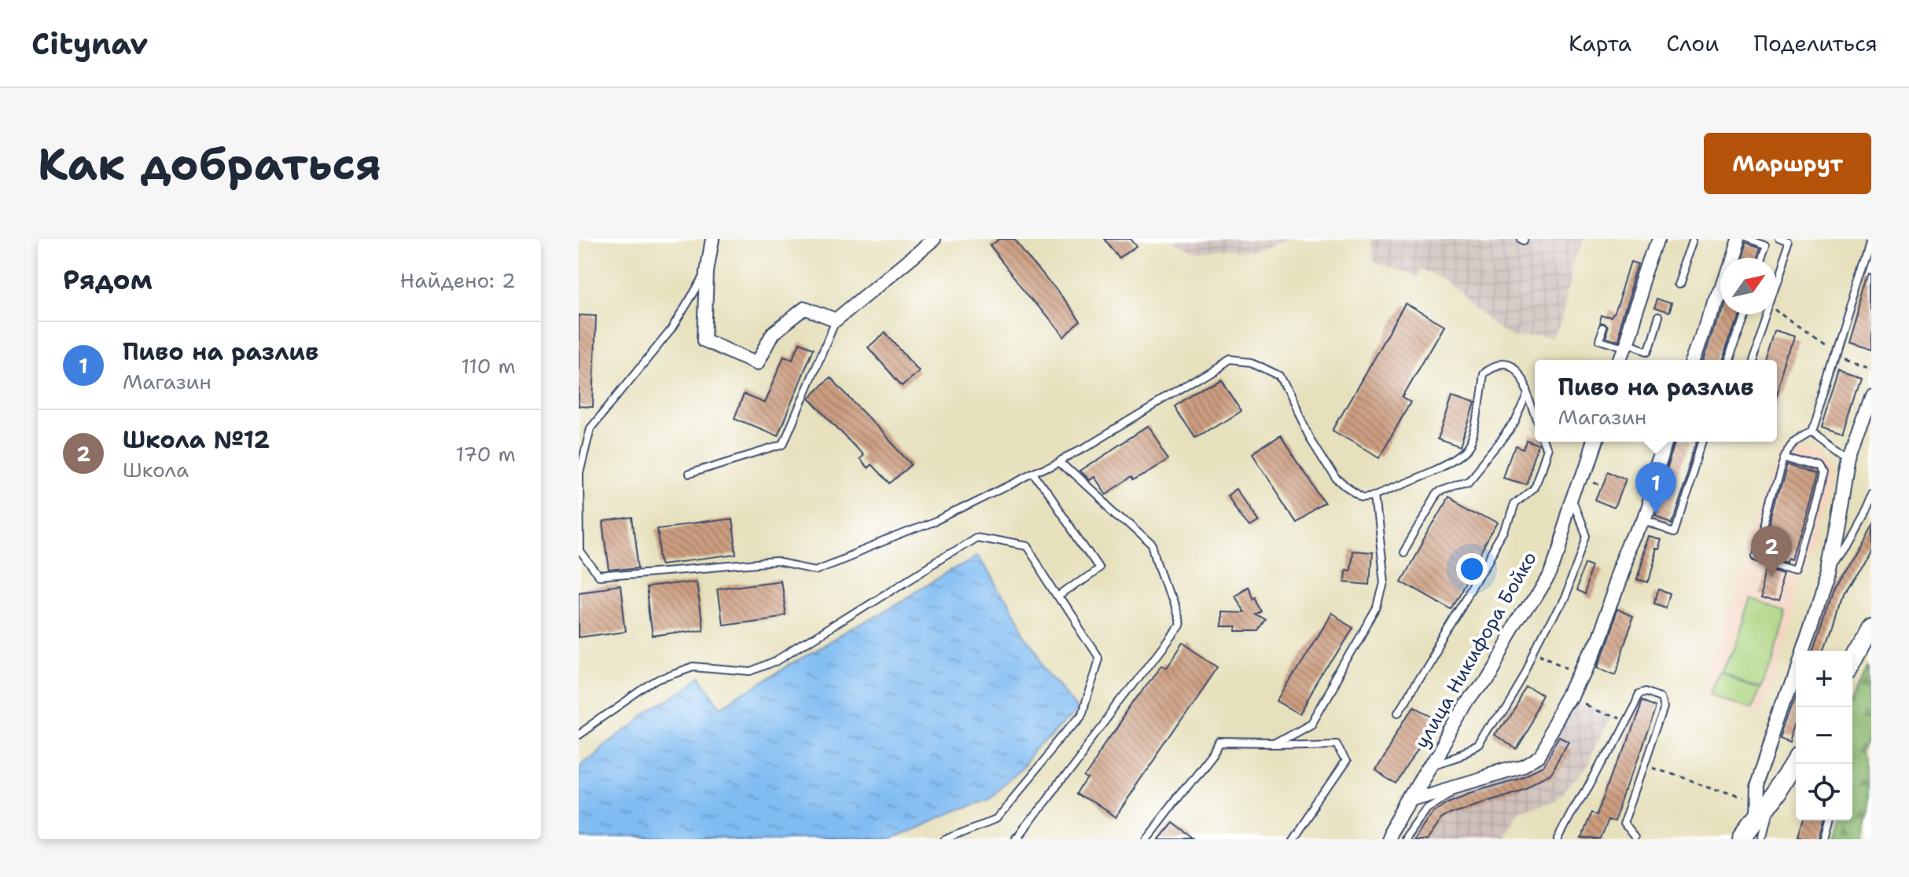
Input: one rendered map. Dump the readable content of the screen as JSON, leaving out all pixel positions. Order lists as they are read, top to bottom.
{
  "streets": {
    "street": ["улица Никифора Бойко"]
  },
  "north": "top right",
  "page": {
    "header": "Citynav",
    "nav": ["Карта", "Слои", "Поделиться"],
    "buttons": "Маршрут",
    "title": "Как добраться",
    "heading": ["Рядом", "Найдено: 2"],
    "list": [
      {
        "mark": "1",
        "name": "Пиво на разлив",
        "note": "Магазин",
        "value": "110 m"
      },
      {
        "mark": "2",
        "name": "Школа №12",
        "note": "Школа",
        "value": "170 m"
      }
    ],
    "popup": ["Пиво на разлив", "Магазин"],
    "pins": ["1", "2"],
    "map_buttons": ["+", "−"]
  }
}
